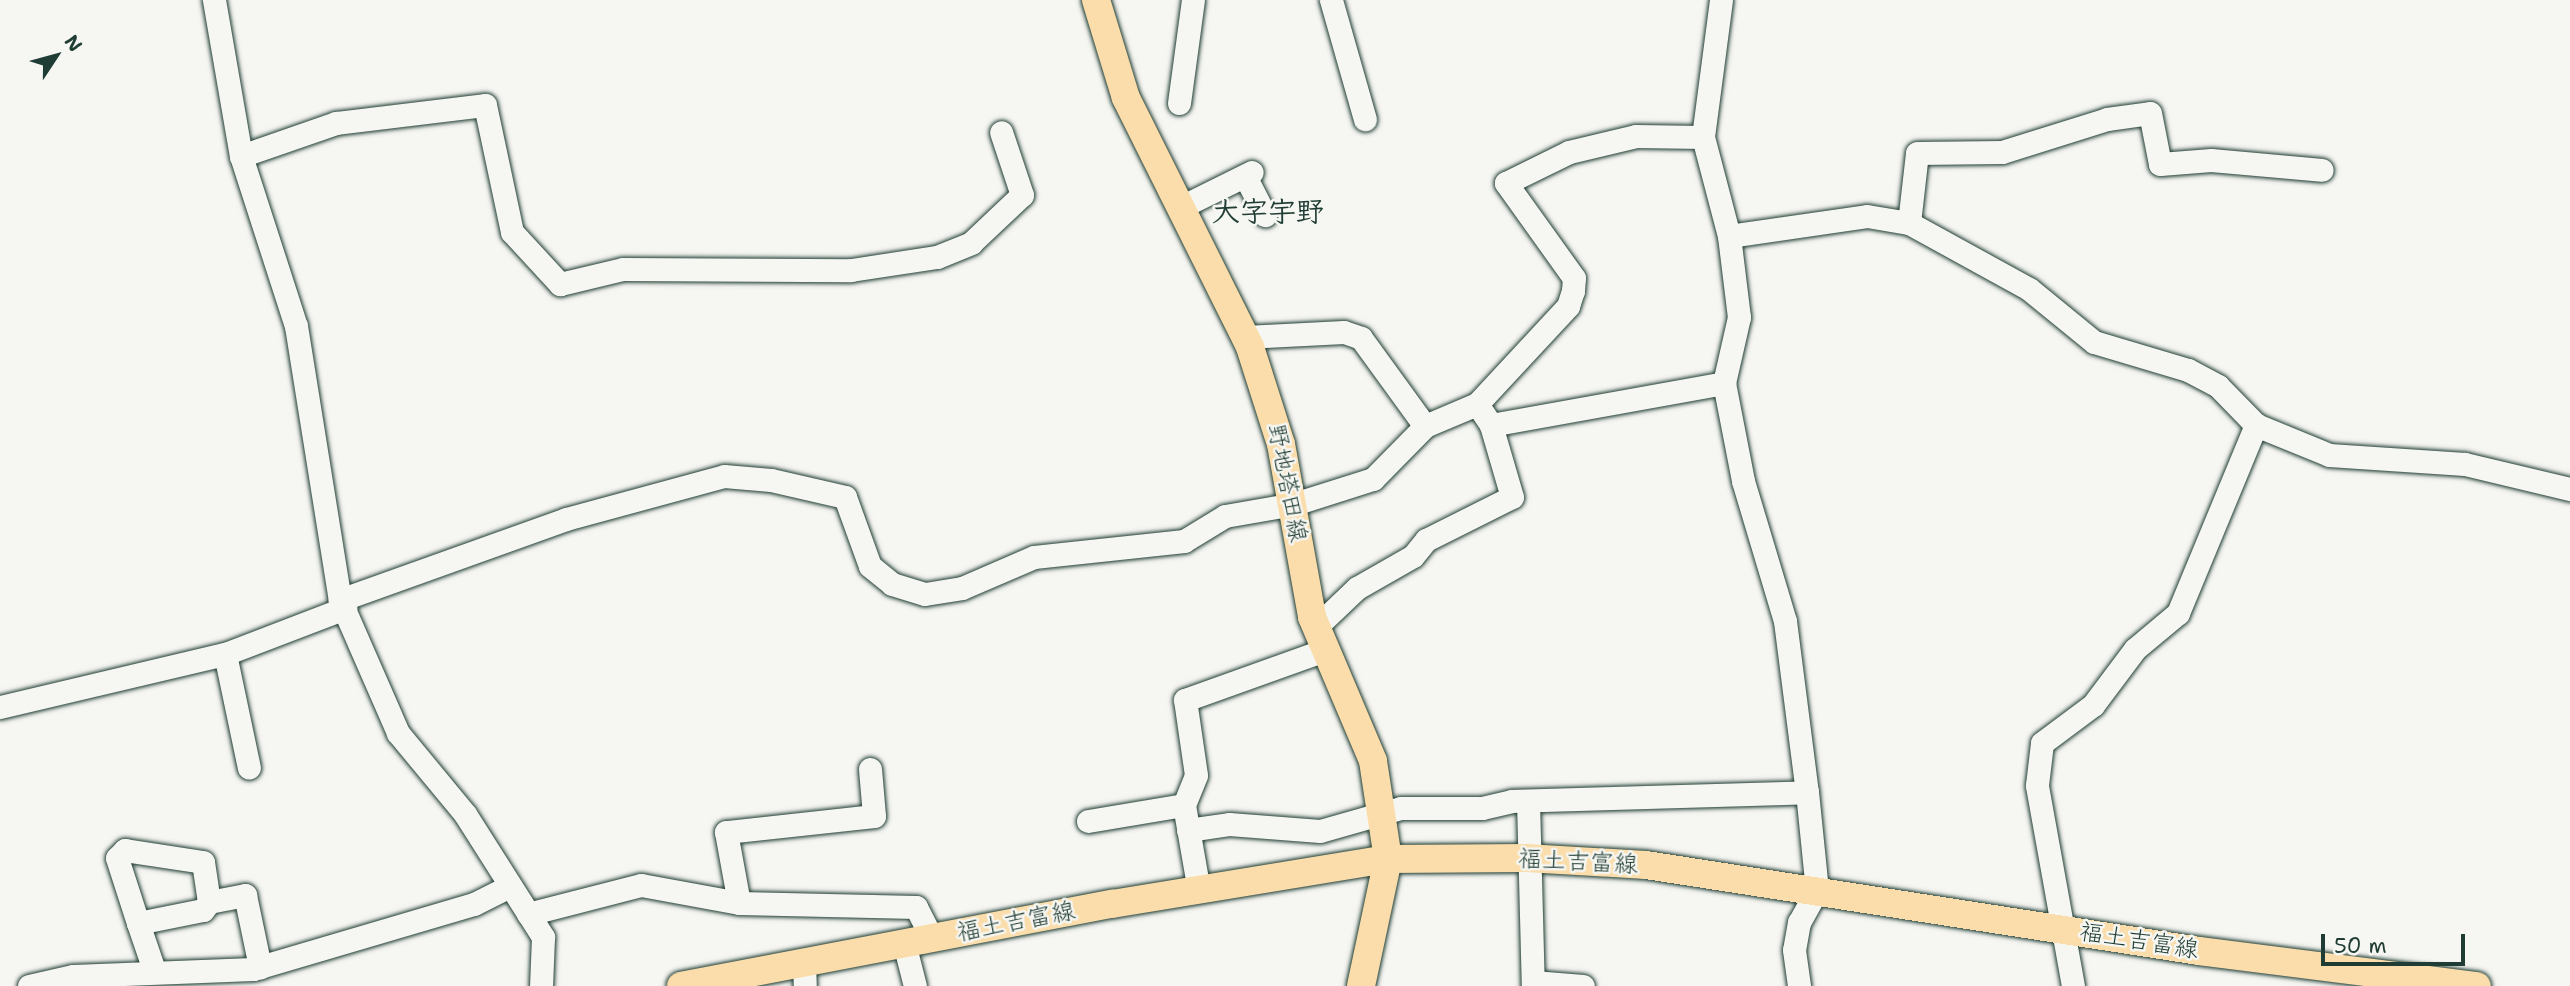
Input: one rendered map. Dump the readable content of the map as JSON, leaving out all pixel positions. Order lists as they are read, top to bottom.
{
  "streets": {
    "main road": ["野地塔田線", "福土吉富線"]
  },
  "crossings": [
    ["野地塔田線", "福土吉富線"]
  ],
  "districts": ["大字宇野"],
  "scale_bar": "50 m",
  "north": "top right"
}
